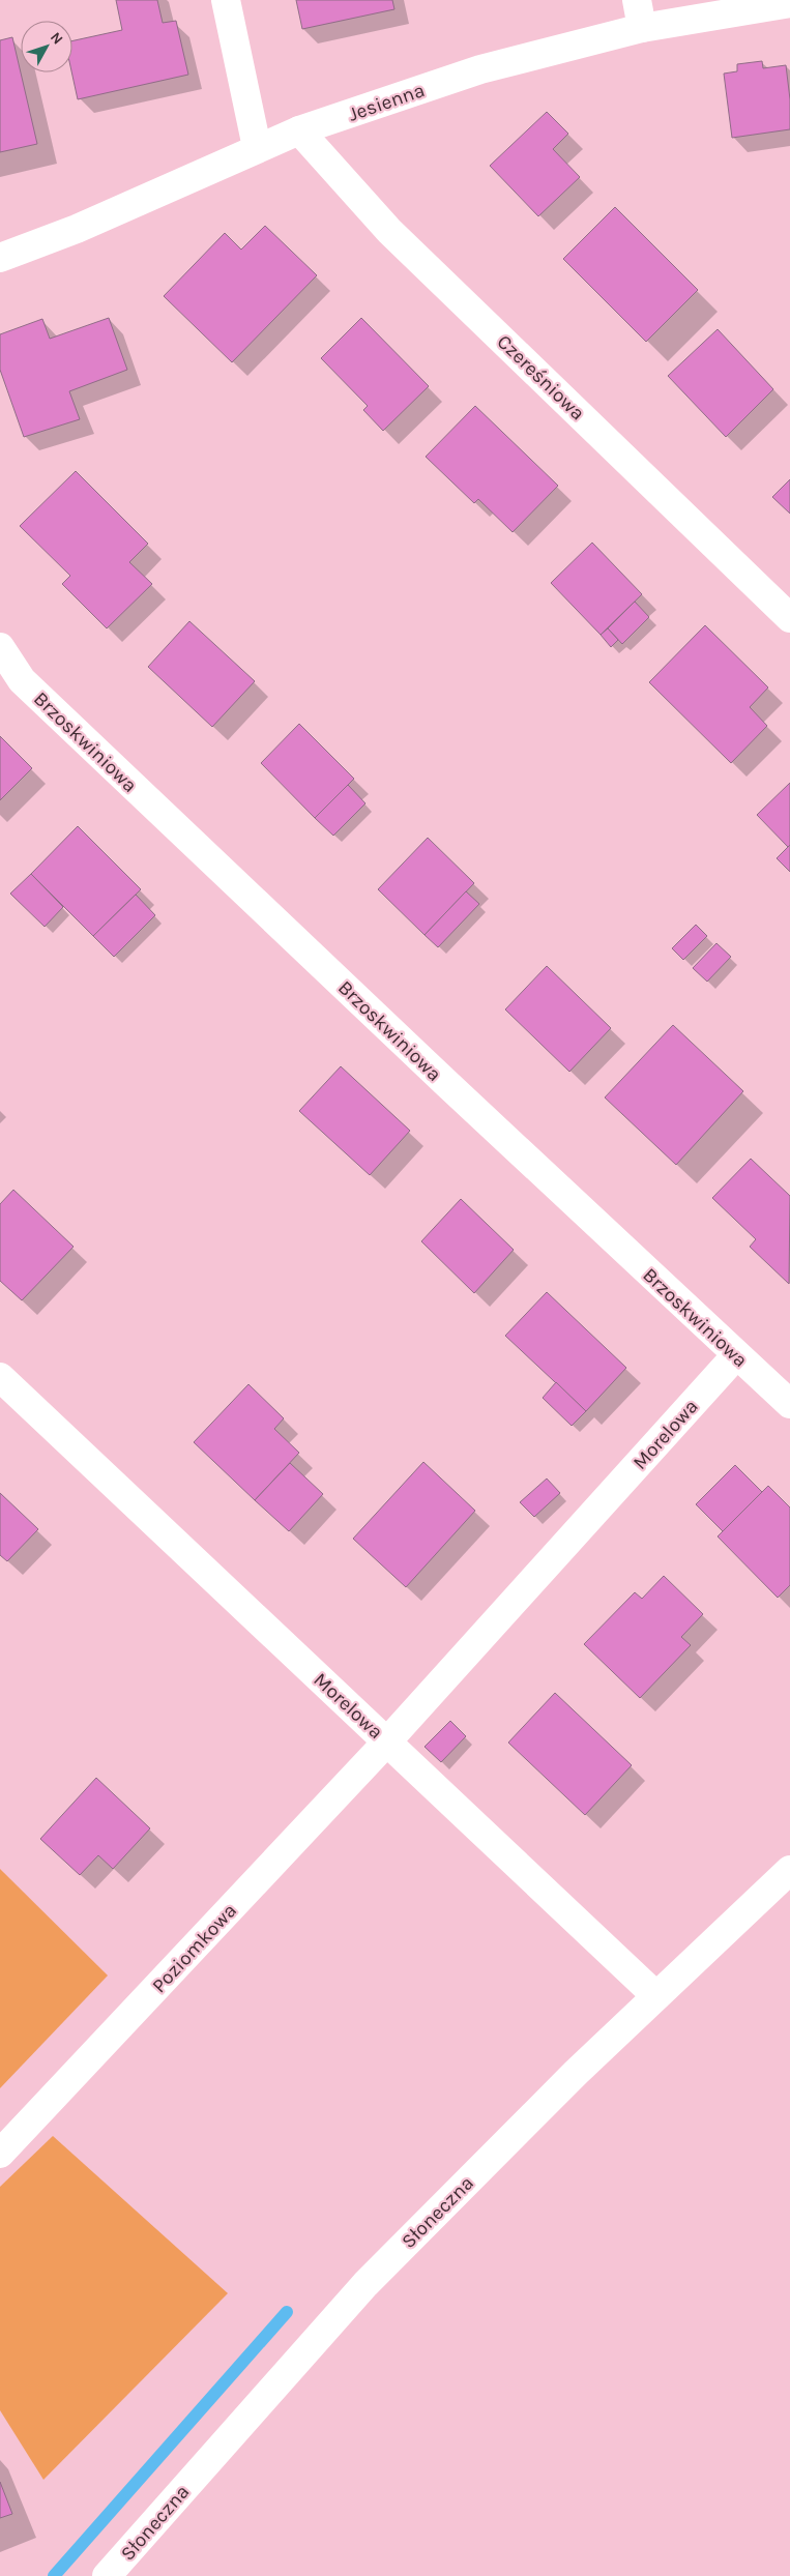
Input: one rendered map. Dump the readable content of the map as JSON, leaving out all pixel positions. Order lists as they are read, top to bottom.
{
  "streets": {
    "street": [
      "Jesienna",
      "Czereśniowa",
      "Brzoskwiniowa",
      "Morelowa",
      "Poziomkowa",
      "Słoneczna"
    ]
  },
  "crossings": [
    ["Jesienna", "Czereśniowa"],
    ["Brzoskwiniowa", "Morelowa"],
    ["Morelowa", "Poziomkowa"]
  ],
  "north": "top right"
}
